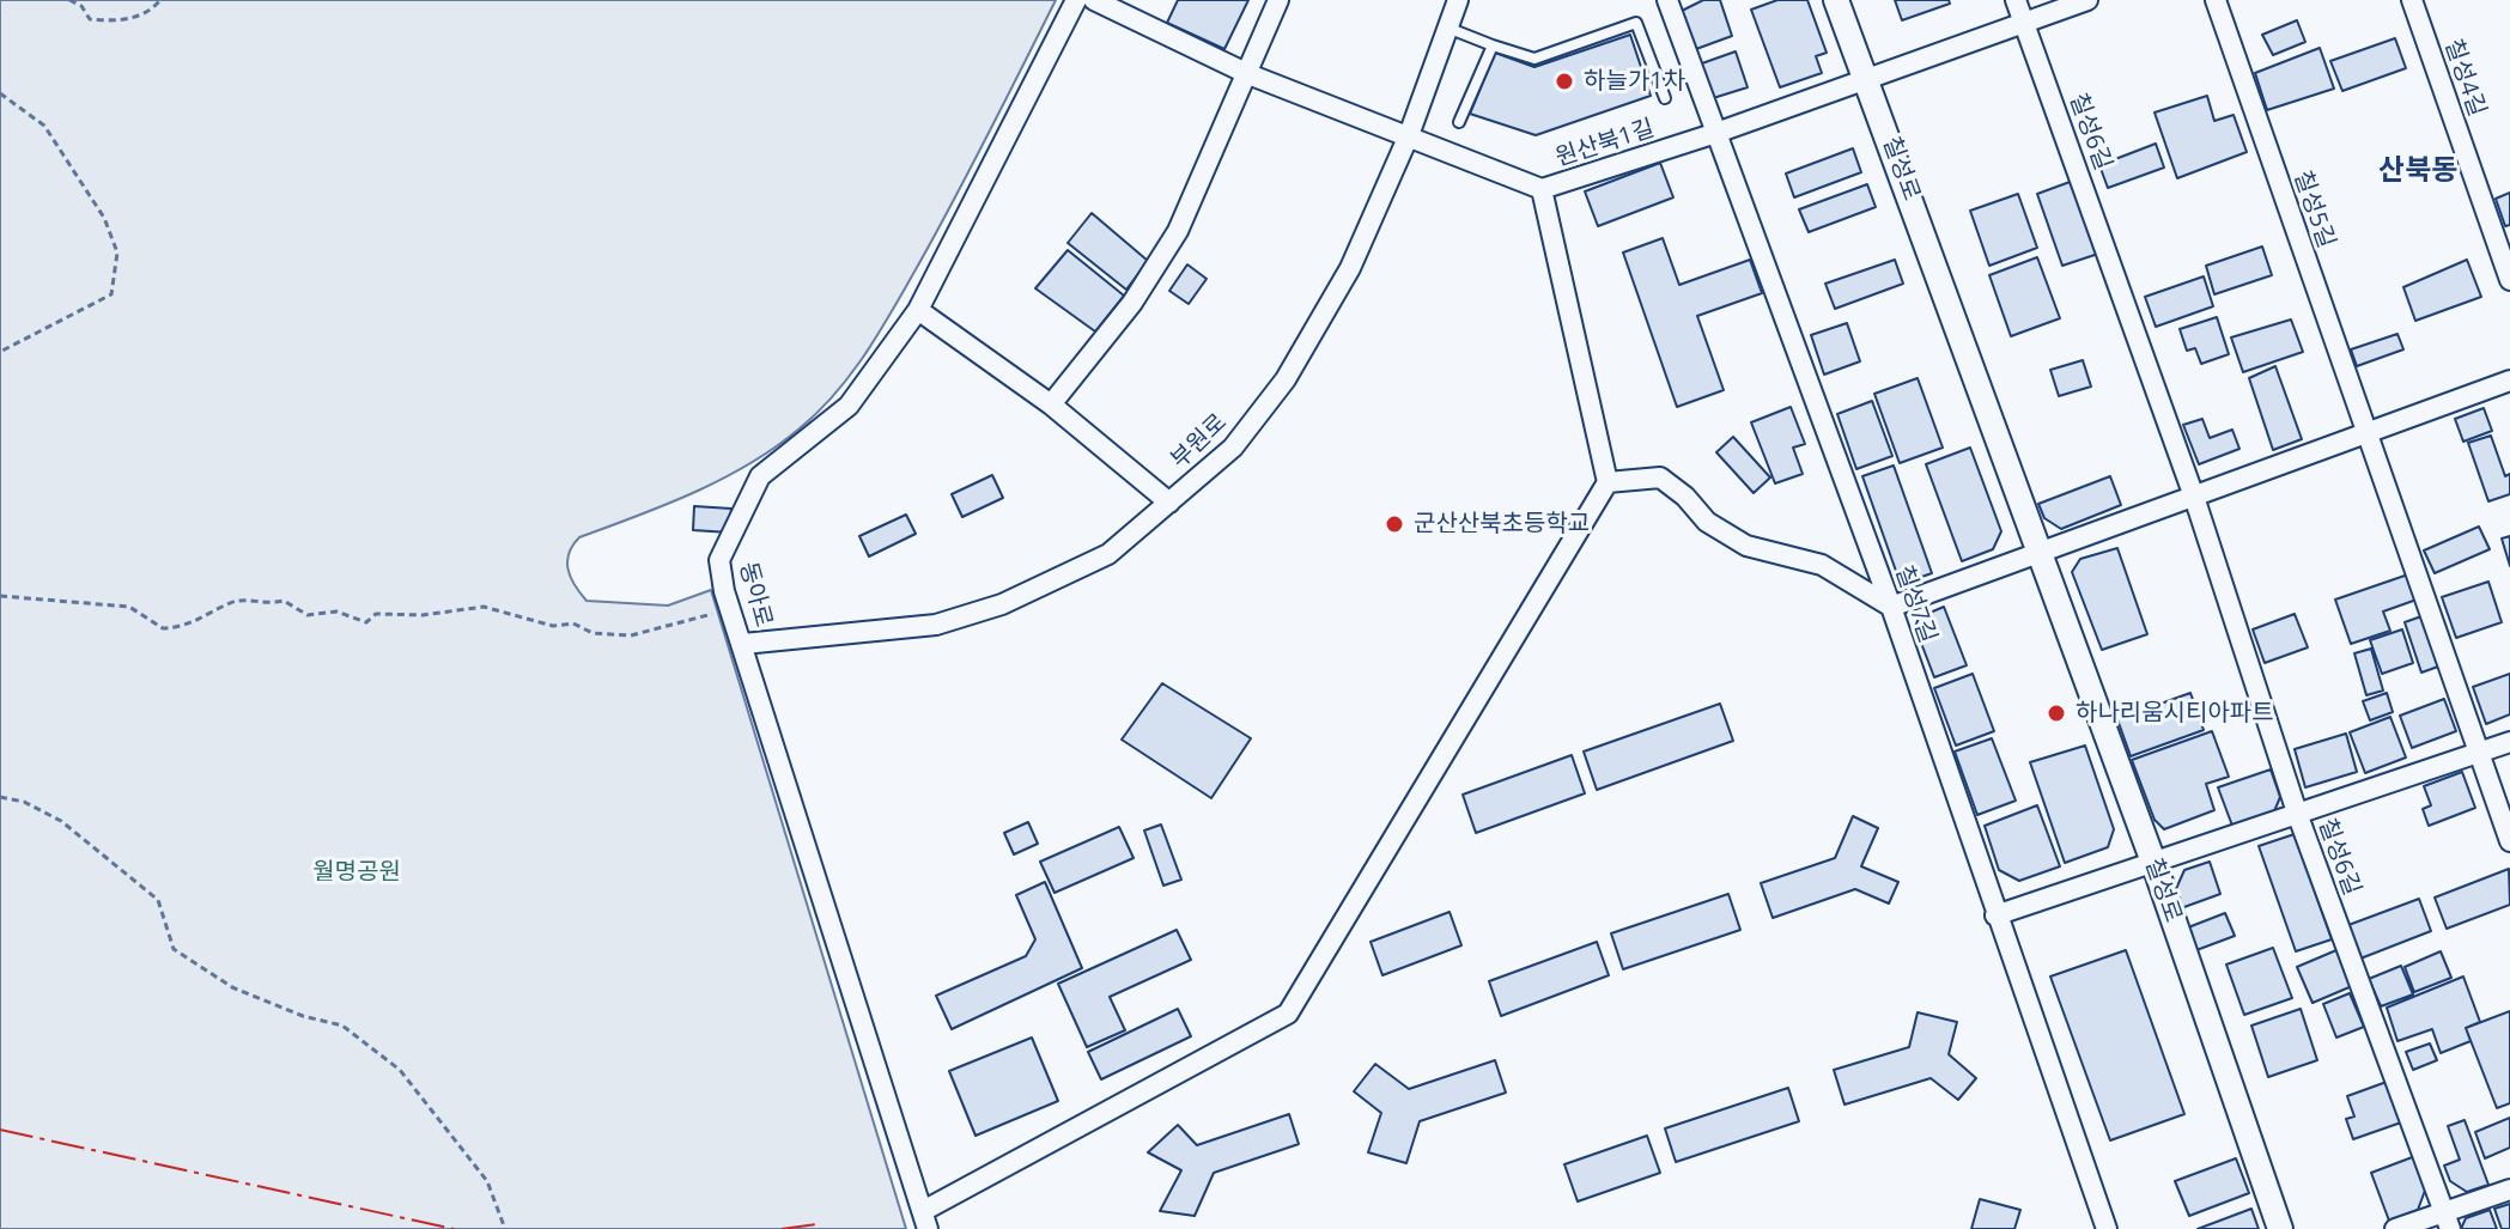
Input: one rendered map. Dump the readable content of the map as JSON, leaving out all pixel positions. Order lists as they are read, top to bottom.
{
  "streets": {
    "street": [
      "칠성4길",
      "칠성6길",
      "원산북1길",
      "칠성로",
      "칠성5길",
      "부원로",
      "동아로",
      "칠성7길"
    ]
  },
  "crossings": [
    ["칠성6길", "원산북1길"],
    ["원산북1길", "칠성로"],
    ["원산북1길", "부원로"],
    ["원산북1길", "칠성7길"],
    ["부원로", "동아로"]
  ],
  "districts": ["산북동"],
  "parks": ["월명공원"],
  "places": ["하늘가1차", "군산산북초등학교", "하나리움시티아파트"]
}
